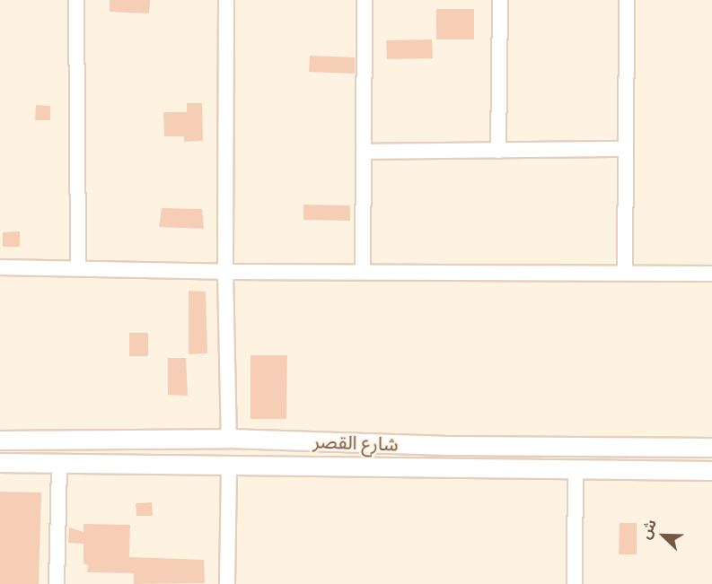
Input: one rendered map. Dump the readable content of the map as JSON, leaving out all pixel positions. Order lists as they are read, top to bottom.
{
  "streets": {
    "street": ["شارع القصر"]
  },
  "north": "top left"
}
